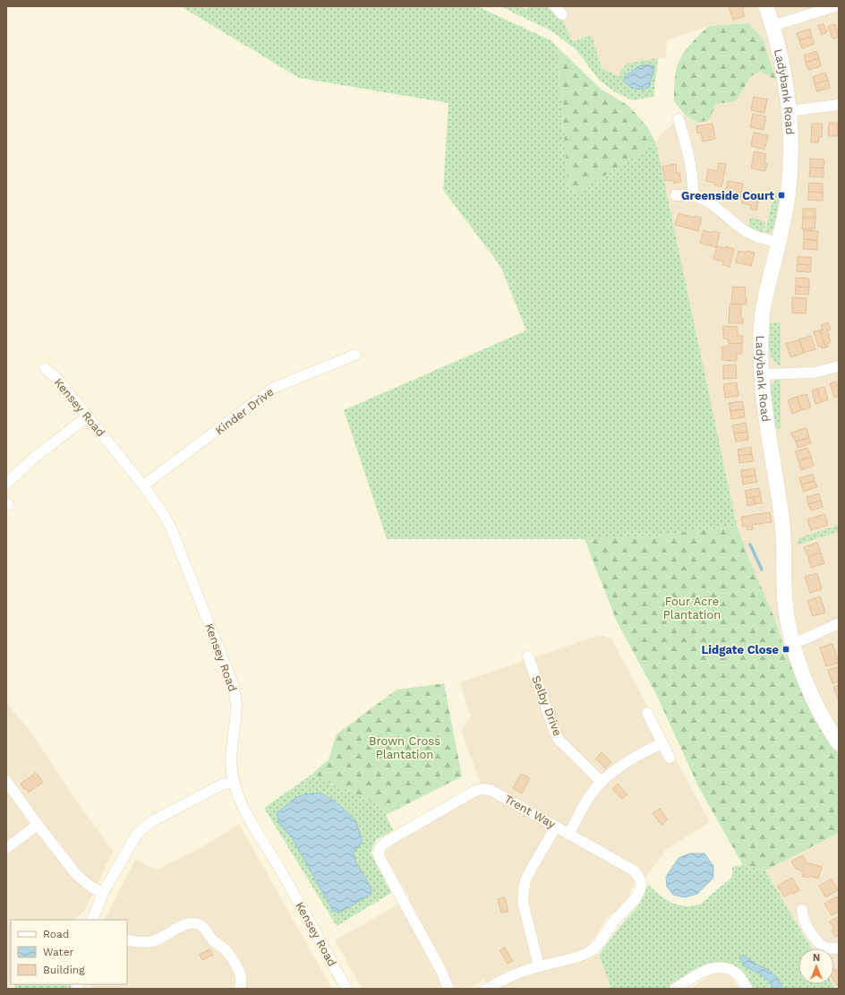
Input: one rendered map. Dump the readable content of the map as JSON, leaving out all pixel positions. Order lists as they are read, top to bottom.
{
  "streets": {
    "street": [
      "Ladybank Road",
      "Kensey Road",
      "Kinder Drive",
      "Selby Drive",
      "Trent Way"
    ]
  },
  "crossings": [
    ["Kensey Road", "Kinder Drive"]
  ],
  "parks": ["Four Acre Plantation", "Brown Cross Plantation"],
  "places": {
    "transit": ["Greenside Court", "Lidgate Close"]
  },
  "legend": ["Road", "Water", "Building"],
  "north": "top"
}
